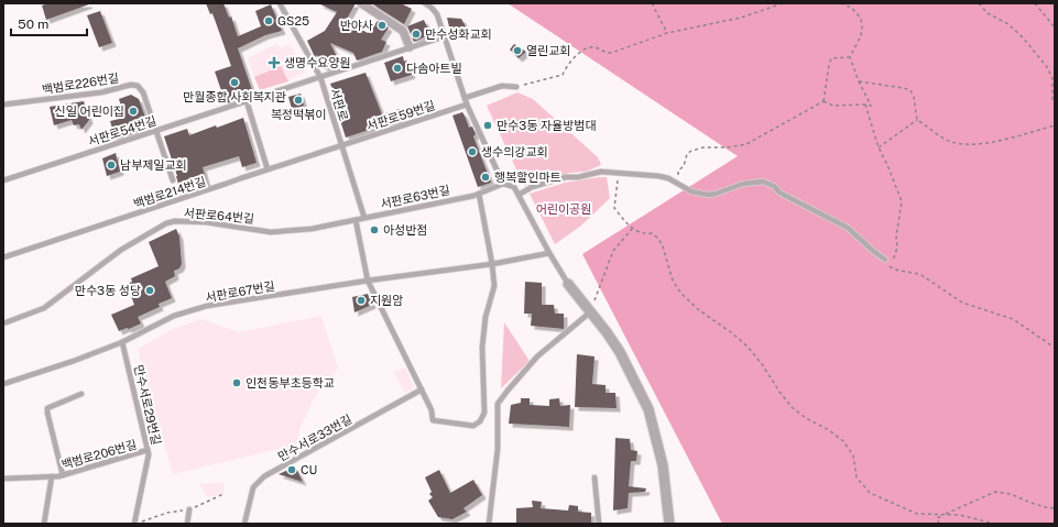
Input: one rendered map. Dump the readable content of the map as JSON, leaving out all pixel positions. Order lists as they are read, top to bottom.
{
  "streets": {
    "lane": [
      "백범로226번길",
      "서판로",
      "서판로59번길",
      "서판로54번길",
      "백범로214번길",
      "서판로63번길",
      "서판로64번길",
      "서판로67번길",
      "만수서로29번길",
      "만수서로33번길",
      "백범로206번길"
    ]
  },
  "crossings": [
    ["백범로226번길", "서판로54번길"],
    ["서판로", "서판로59번길"],
    ["서판로", "서판로54번길"],
    ["서판로", "백범로214번길"],
    ["서판로", "서판로63번길"],
    ["서판로59번길", "백범로214번길"],
    ["서판로63번길", "서판로64번길"],
    ["서판로67번길", "만수서로29번길"],
    ["만수서로29번길", "백범로206번길"]
  ],
  "parks": ["어린이공원"],
  "places": {
    "other": [
      "GS25",
      "반야사",
      "만수성화교회",
      "열린교회",
      "다솜아트빌",
      "만월종합 사회복지관",
      "복정떡볶이",
      "신일 어린이집",
      "만수3동 자율방범대",
      "생수의강교회",
      "남부제일교회",
      "행복할인마트",
      "아성반점",
      "만수3동 성당",
      "지원암",
      "인천동부초등학교",
      "CU"
    ],
    "health": ["생명수요양원"]
  },
  "scale_bar": "50 m"
}
